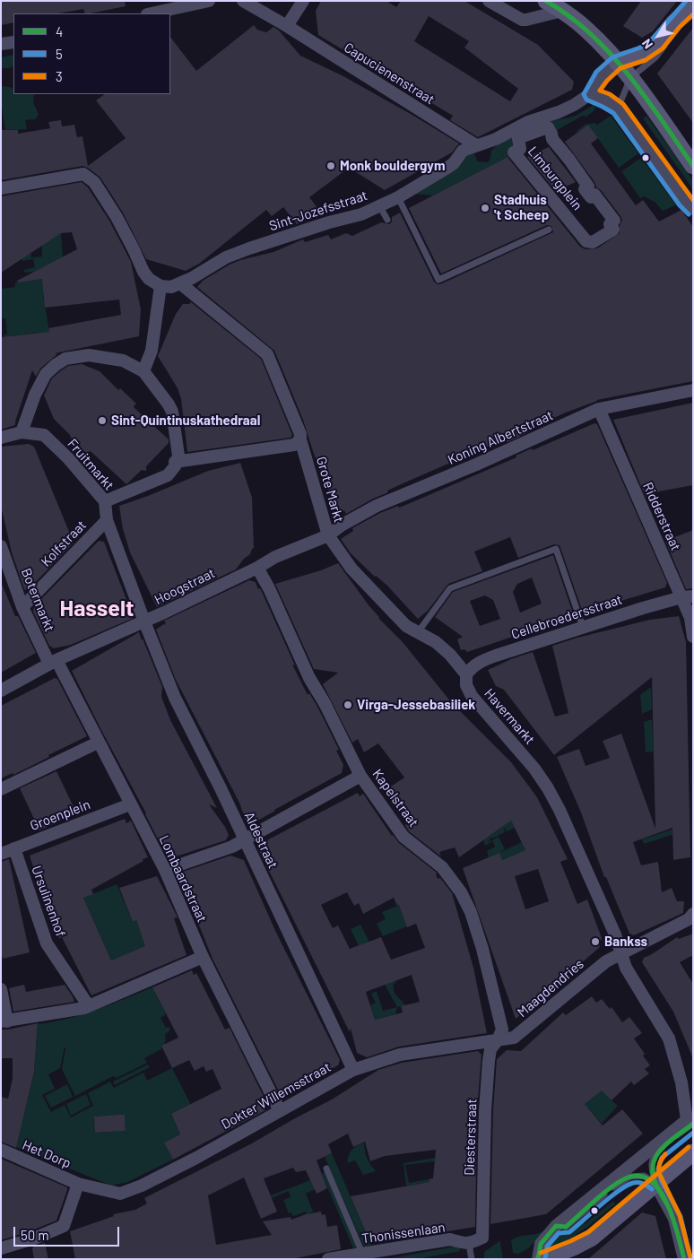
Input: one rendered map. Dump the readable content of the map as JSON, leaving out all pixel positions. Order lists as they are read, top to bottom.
{
  "streets": {
    "street": [
      "Capucienenstraat",
      "Limburgplein",
      "Sint-Jozefsstraat",
      "Koning Albertstraat",
      "Fruitmarkt",
      "Grote Markt",
      "Ridderstraat",
      "Kolfstraat",
      "Hoogstraat",
      "Botermarkt",
      "Cellebroedersstraat",
      "Havermarkt",
      "Kapelstraat",
      "Groenplein",
      "Aldestraat",
      "Lombaardstraat",
      "Ursulinenhof",
      "Maagdendries",
      "Dokter Willemsstraat",
      "Diesterstraat",
      "Het Dorp",
      "Thonissenlaan"
    ]
  },
  "crossings": [
    ["Capucienenstraat", "Sint-Jozefsstraat"],
    ["Sint-Jozefsstraat", "Grote Markt"],
    ["Koning Albertstraat", "Grote Markt"],
    ["Koning Albertstraat", "Ridderstraat"],
    ["Koning Albertstraat", "Havermarkt"],
    ["Fruitmarkt", "Kolfstraat"],
    ["Fruitmarkt", "Hoogstraat"],
    ["Fruitmarkt", "Aldestraat"],
    ["Grote Markt", "Hoogstraat"],
    ["Grote Markt", "Havermarkt"],
    ["Grote Markt", "Kapelstraat"],
    ["Ridderstraat", "Cellebroedersstraat"],
    ["Kolfstraat", "Botermarkt"],
    ["Hoogstraat", "Botermarkt"],
    ["Hoogstraat", "Kapelstraat"],
    ["Hoogstraat", "Aldestraat"],
    ["Hoogstraat", "Lombaardstraat"],
    ["Botermarkt", "Lombaardstraat"],
    ["Cellebroedersstraat", "Havermarkt"],
    ["Havermarkt", "Maagdendries"],
    ["Kapelstraat", "Maagdendries"],
    ["Kapelstraat", "Dokter Willemsstraat"],
    ["Kapelstraat", "Diesterstraat"],
    ["Groenplein", "Lombaardstraat"],
    ["Groenplein", "Ursulinenhof"],
    ["Aldestraat", "Dokter Willemsstraat"],
    ["Lombaardstraat", "Dokter Willemsstraat"],
    ["Maagdendries", "Dokter Willemsstraat"],
    ["Maagdendries", "Diesterstraat"],
    ["Dokter Willemsstraat", "Diesterstraat"],
    ["Dokter Willemsstraat", "Het Dorp"],
    ["Diesterstraat", "Thonissenlaan"]
  ],
  "districts": ["Hasselt"],
  "places": [
    "Monk bouldergym",
    "Stadhuis 't Scheep",
    "Sint-Quintinuskathedraal",
    "Virga-Jessebasiliek",
    "Bankss"
  ],
  "lines": ["transit line 4", "transit line 5", "transit line 3"],
  "legend": ["4", "5", "3"],
  "scale_bar": "50 m",
  "north": "bottom left"
}
